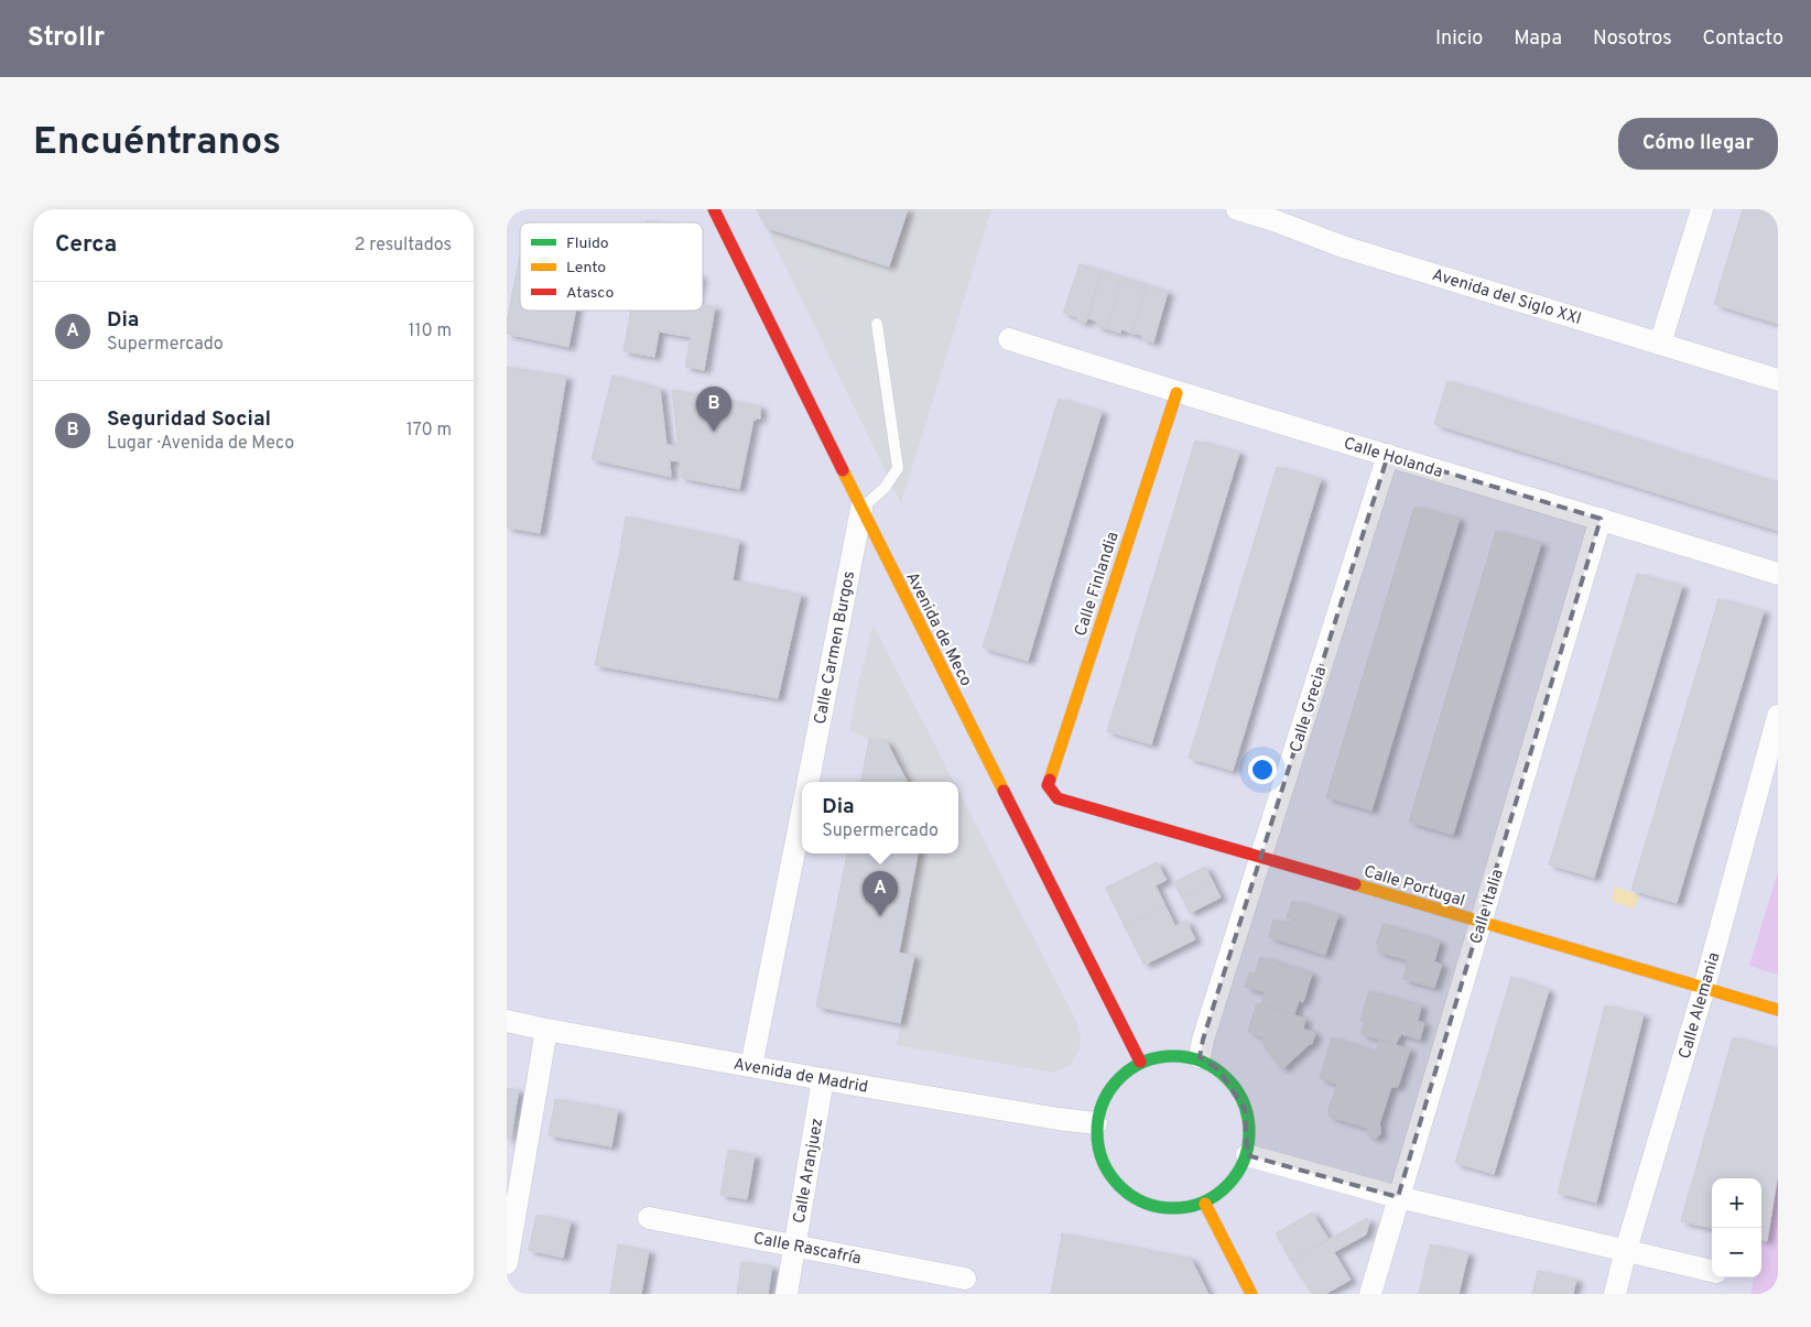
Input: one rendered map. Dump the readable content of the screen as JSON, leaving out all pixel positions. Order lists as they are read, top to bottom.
{
  "streets": {
    "street": [
      "Avenida del Siglo XXI",
      "Calle Holanda",
      "Calle Finlandia",
      "Avenida de Meco",
      "Calle Carmen Burgos",
      "Calle Grecia",
      "Calle Portugal",
      "Calle Italia",
      "Calle Alemania",
      "Avenida de Madrid",
      "Calle Aranjuez",
      "Calle Rascafría"
    ]
  },
  "crossings": [
    ["Calle Holanda", "Calle Finlandia"],
    ["Calle Holanda", "Calle Grecia"],
    ["Calle Holanda", "Calle Italia"],
    ["Calle Finlandia", "Calle Portugal"],
    ["Avenida de Meco", "Calle Carmen Burgos"],
    ["Avenida de Meco", "Calle Grecia"],
    ["Avenida de Meco", "Avenida de Madrid"],
    ["Calle Grecia", "Calle Portugal"],
    ["Calle Grecia", "Avenida de Madrid"],
    ["Calle Portugal", "Calle Italia"],
    ["Calle Portugal", "Calle Alemania"],
    ["Avenida de Madrid", "Calle Aranjuez"],
    ["Calle Aranjuez", "Calle Rascafría"]
  ],
  "legend": ["Fluido", "Lento", "Atasco"],
  "page": {
    "header": "Strollr",
    "nav": [
      "Inicio",
      "Mapa",
      "Nosotros",
      "Contacto"
    ],
    "buttons": "Cómo llegar",
    "title": "Encuéntranos",
    "heading": ["Cerca", "2 resultados"],
    "list": [
      {
        "mark": "A",
        "name": "Dia",
        "note": "Supermercado",
        "value": "110 m"
      },
      {
        "mark": "B",
        "name": "Seguridad Social",
        "note": "Lugar · Avenida de Meco",
        "value": "170 m"
      }
    ],
    "pins": ["B", "A"],
    "popup": ["Dia", "Supermercado"],
    "map_buttons": ["+", "−"]
  }
}
